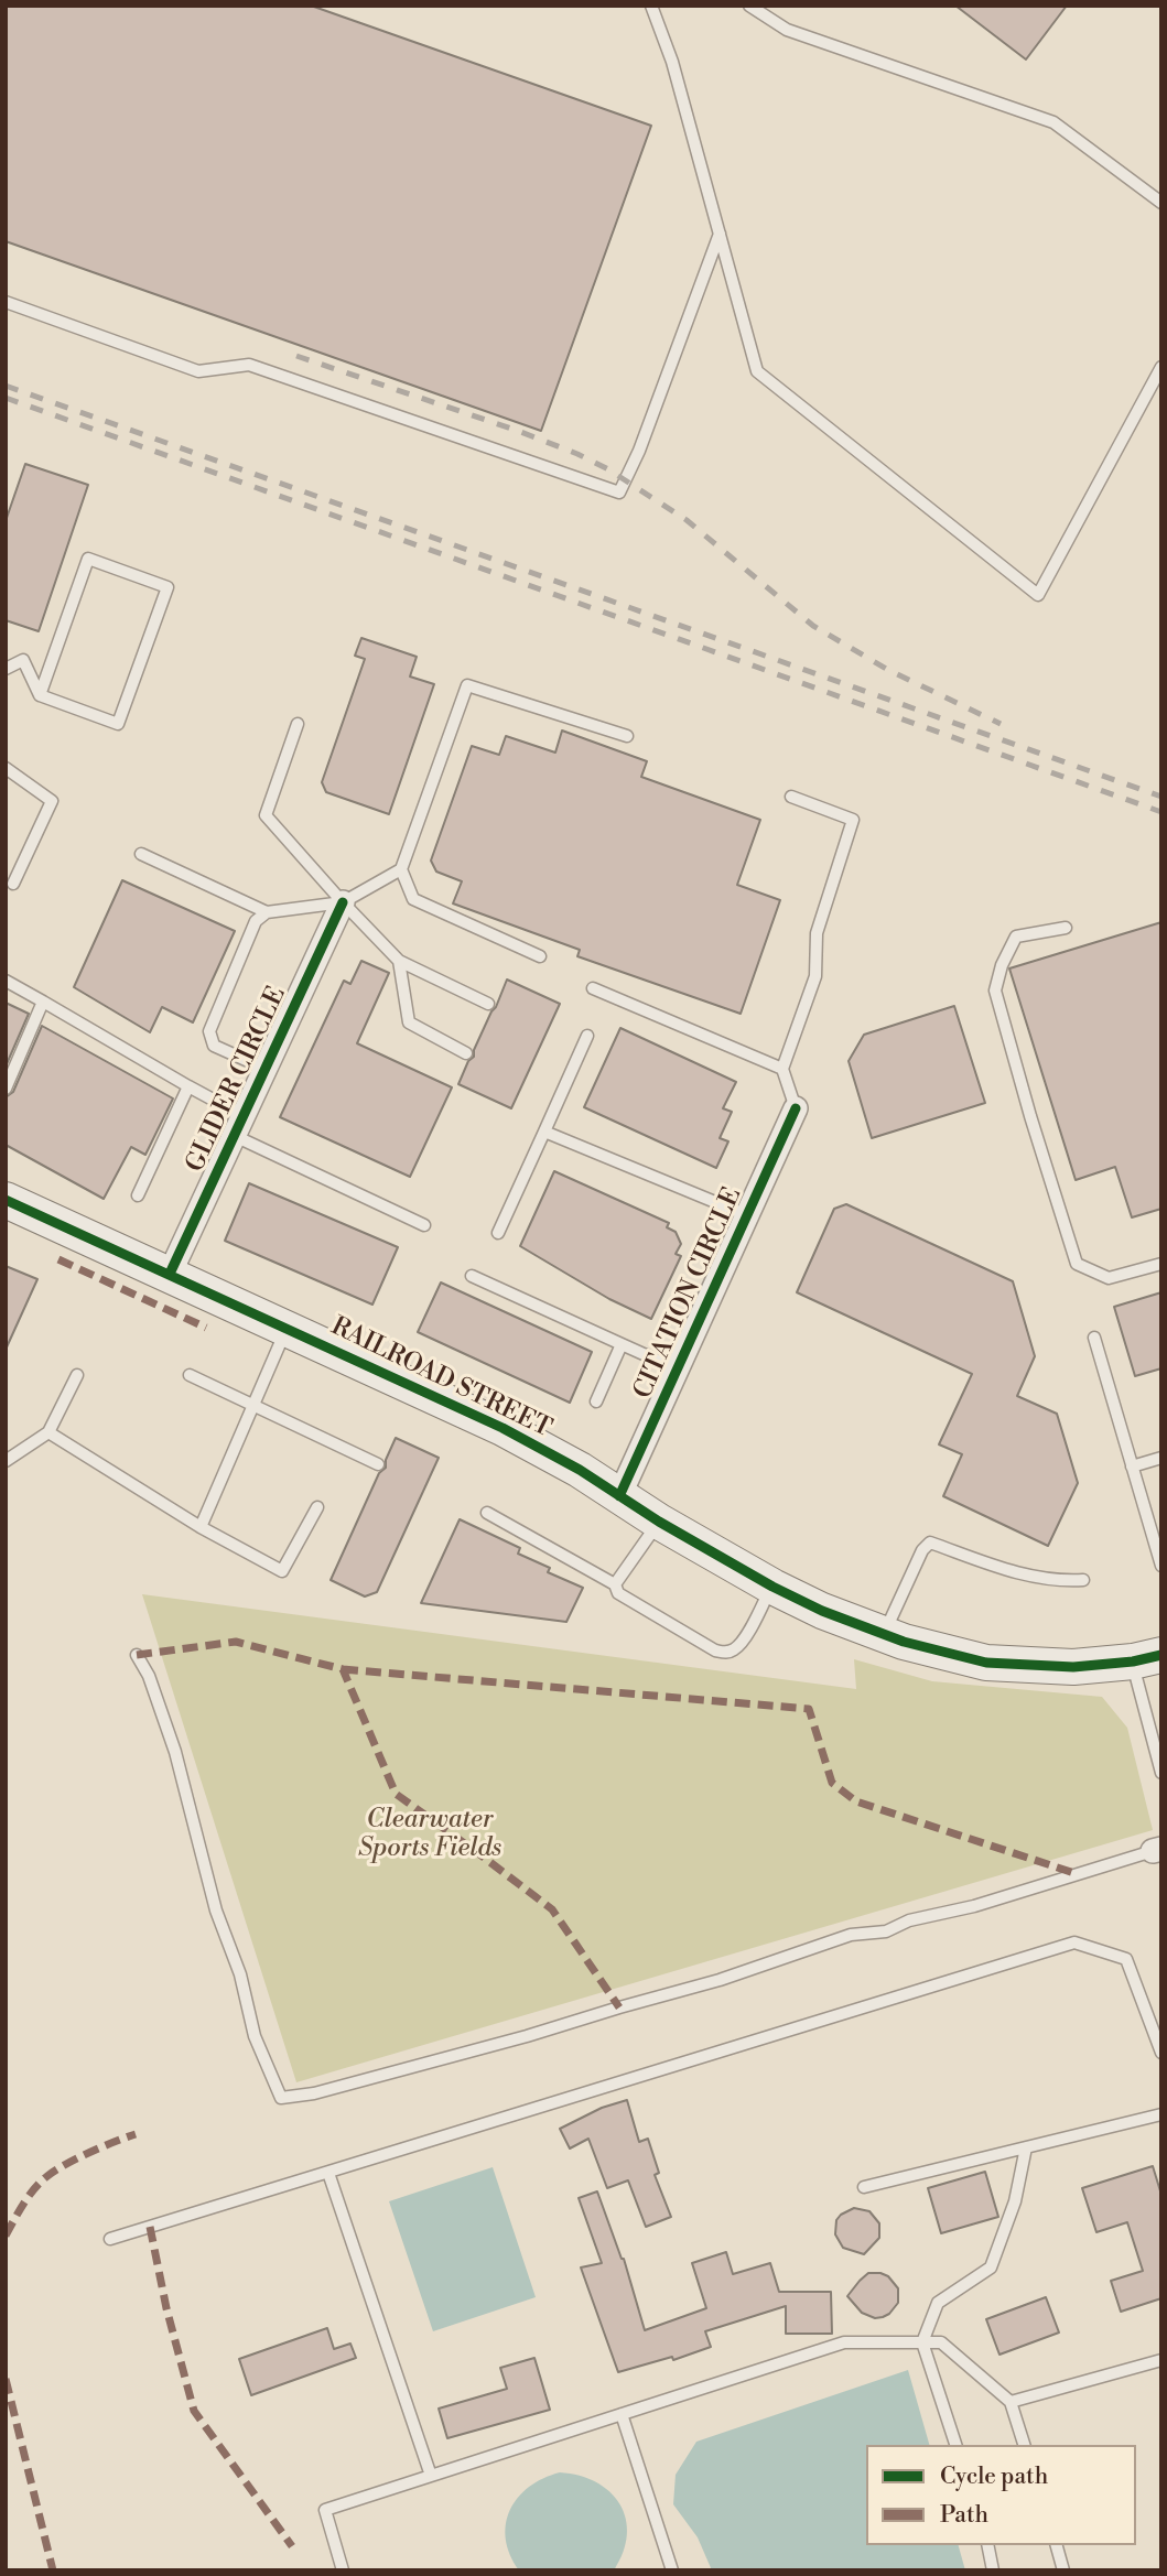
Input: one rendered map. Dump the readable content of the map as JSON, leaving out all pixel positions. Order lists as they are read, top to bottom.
{
  "streets": {
    "main road": ["RAILROAD STREET"],
    "street": ["GLIDER CIRCLE", "CITATION CIRCLE"]
  },
  "crossings": [
    ["GLIDER CIRCLE", "RAILROAD STREET"],
    ["CITATION CIRCLE", "RAILROAD STREET"]
  ],
  "parks": ["Clearwater Sports Fields"],
  "legend": ["Cycle path", "Path"]
}
